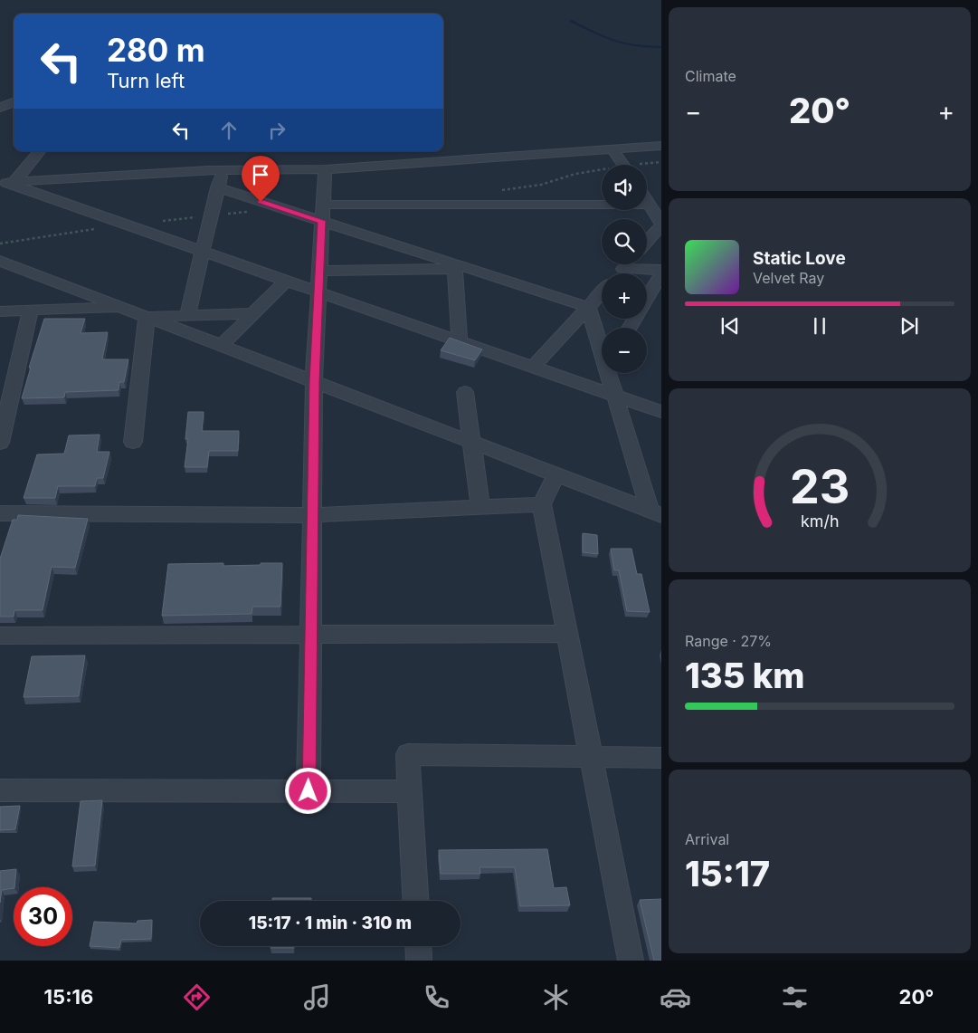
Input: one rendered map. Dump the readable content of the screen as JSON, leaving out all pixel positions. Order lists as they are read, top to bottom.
{
  "page": {
    "tile": [
      "Climate",
      ["Range · 27%", "135 km"],
      ["Arrival", "15:17"]
    ],
    "turn": ["280 m", "Turn left"],
    "heat": ["−", "20°", "+"],
    "map_buttons": ["+", "−"],
    "song": ["Static Love", "Velvet Ray"],
    "limit": "30",
    "trip": "15:17 · 1 min · 310 m",
    "tabs": ["15:16", "20°"],
    "gauge": ["23", "km/h"]
  }
}
